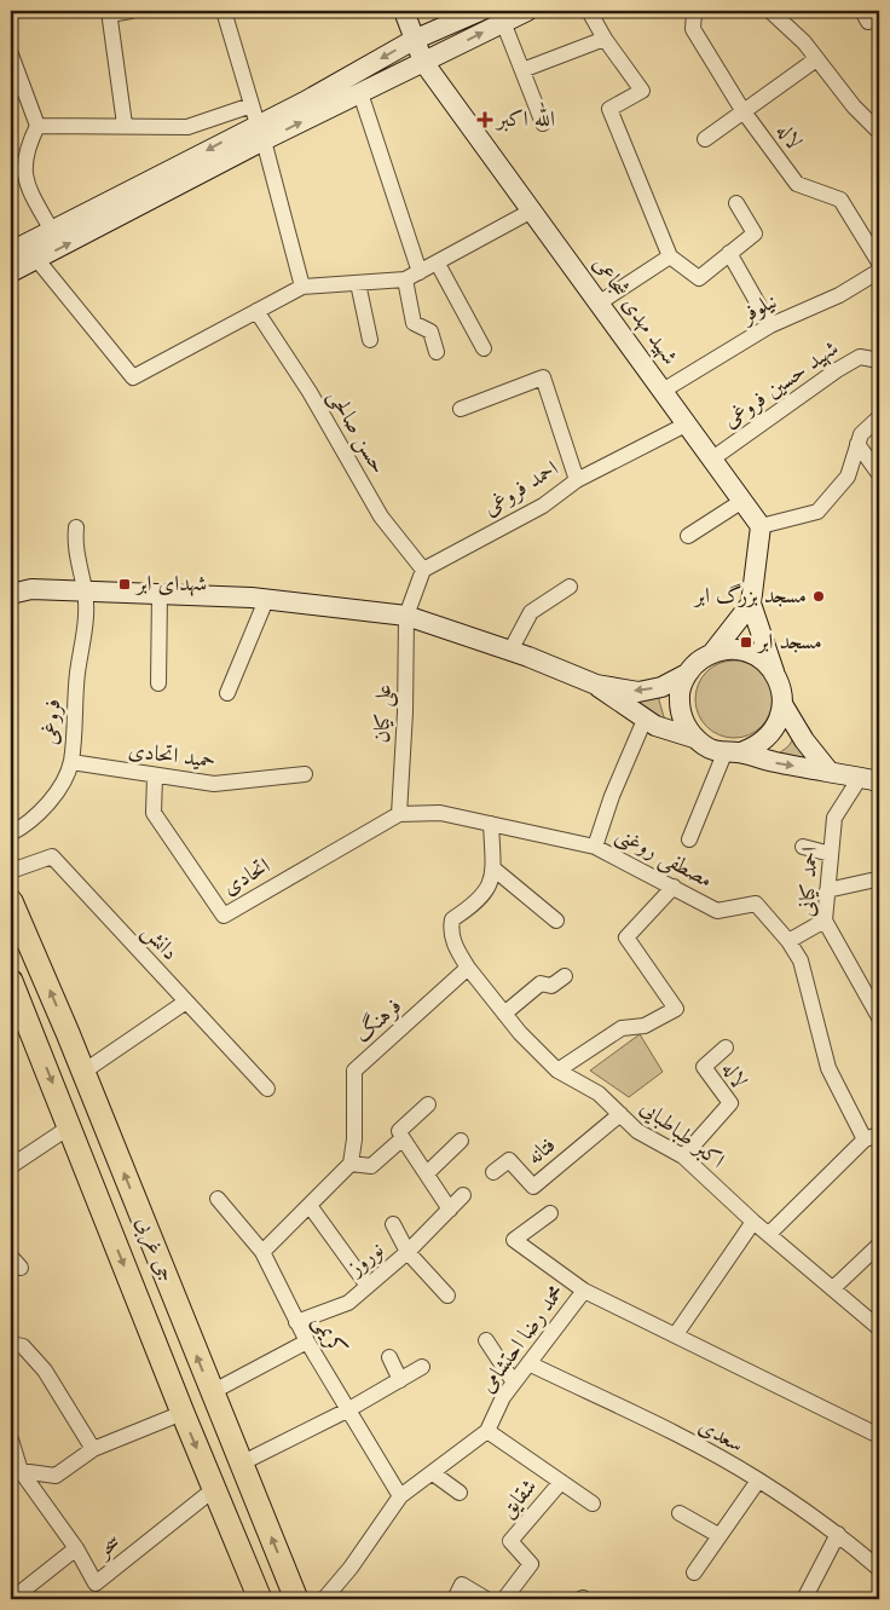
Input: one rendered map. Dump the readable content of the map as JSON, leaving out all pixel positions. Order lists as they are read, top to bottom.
{
  "streets": {
    "main road": ["شهید مهدی شجاعی", "جی غربی"],
    "street": [
      "لاله",
      "نیلوفر",
      "شهید حسین فروغی",
      "حسن صالحی",
      "احمد فروغی",
      "علی کیان",
      "فروغی",
      "حمید اتحادی",
      "مصطفی روغنی",
      "اتحادی",
      "احمد کیانی",
      "دانش",
      "فرهنگ",
      "اکبر طباطبایی",
      "فتانه",
      "نوروز",
      "کریمی",
      "محمد رضا احتشامی",
      "سعدی",
      "شقایق",
      "سحر"
    ]
  },
  "crossings": [
    ["لاله", "نیلوفر"],
    ["لاله", "اکبر طباطبایی"],
    ["نیلوفر", "شهید مهدی شجاعی"],
    ["شهید مهدی شجاعی", "شهید حسین فروغی"],
    ["شهید مهدی شجاعی", "احمد فروغی"],
    ["حسن صالحی", "احمد فروغی"],
    ["علی کیان", "مصطفی روغنی"],
    ["علی کیان", "اتحادی"],
    ["فروغی", "حمید اتحادی"],
    ["حمید اتحادی", "اتحادی"],
    ["مصطفی روغنی", "اتحادی"],
    ["فرهنگ", "اکبر طباطبایی"],
    ["اکبر طباطبایی", "فتانه"],
    ["جی غربی", "سحر"],
    ["نوروز", "کریمی"],
    ["کریمی", "محمد رضا احتشامی"],
    ["محمد رضا احتشامی", "سعدی"]
  ],
  "places": {
    "health": ["الله اکبر"],
    "transit": ["شهدای ابر", "مسجد ابر"],
    "other": ["مسجد بزرگ ابر"]
  }
}
